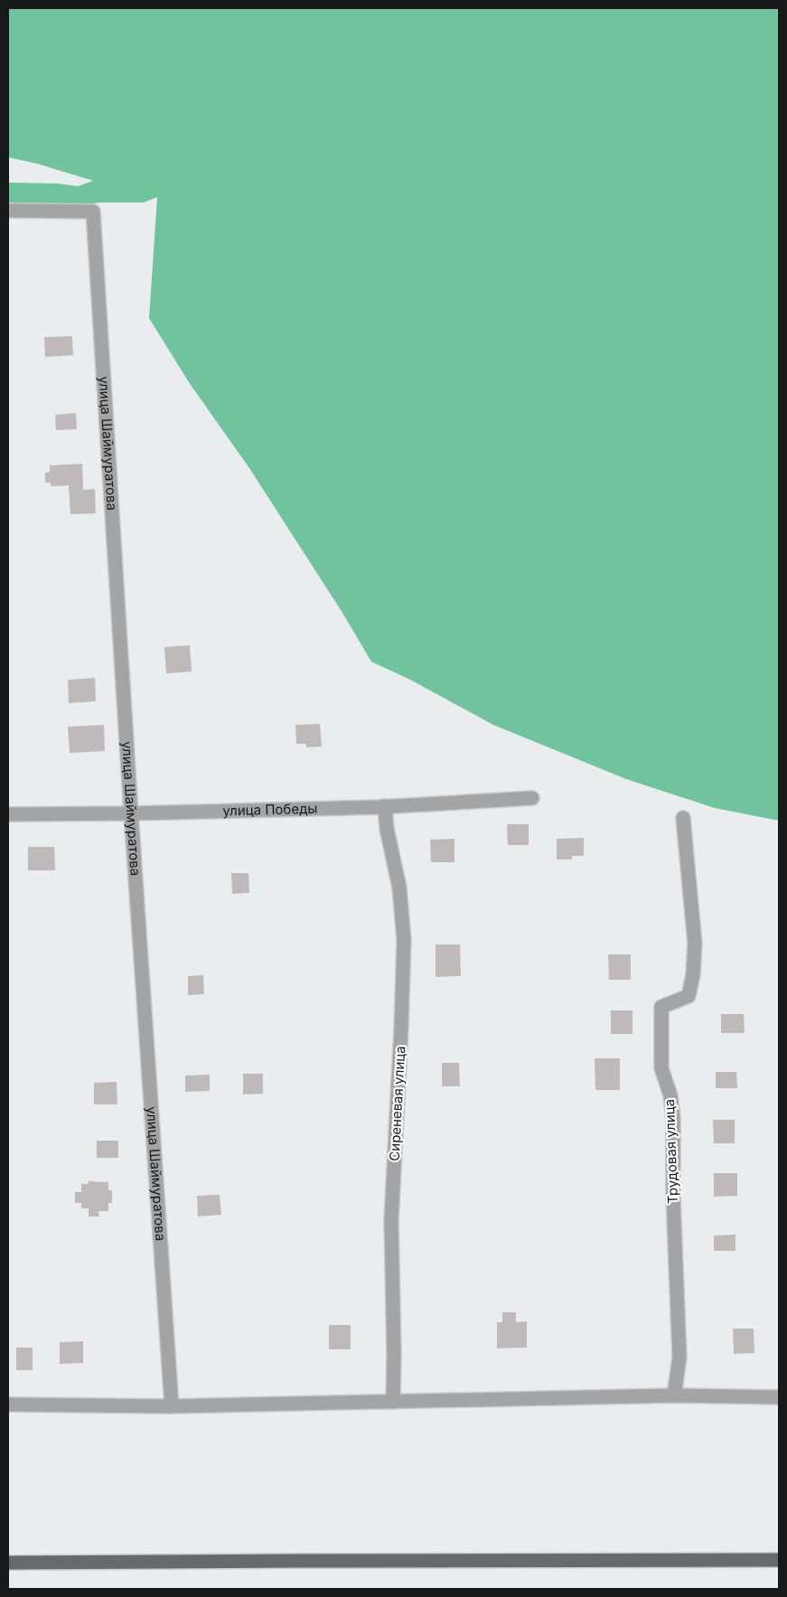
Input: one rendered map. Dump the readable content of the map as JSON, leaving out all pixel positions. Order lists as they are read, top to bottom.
{
  "streets": {
    "street": [
      "улица Шаймуратова",
      "улица Победы",
      "Сиреневая улица",
      "Трудовая улица"
    ]
  },
  "crossings": [
    ["улица Шаймуратова", "улица Победы"],
    ["улица Победы", "Сиреневая улица"]
  ]
}
